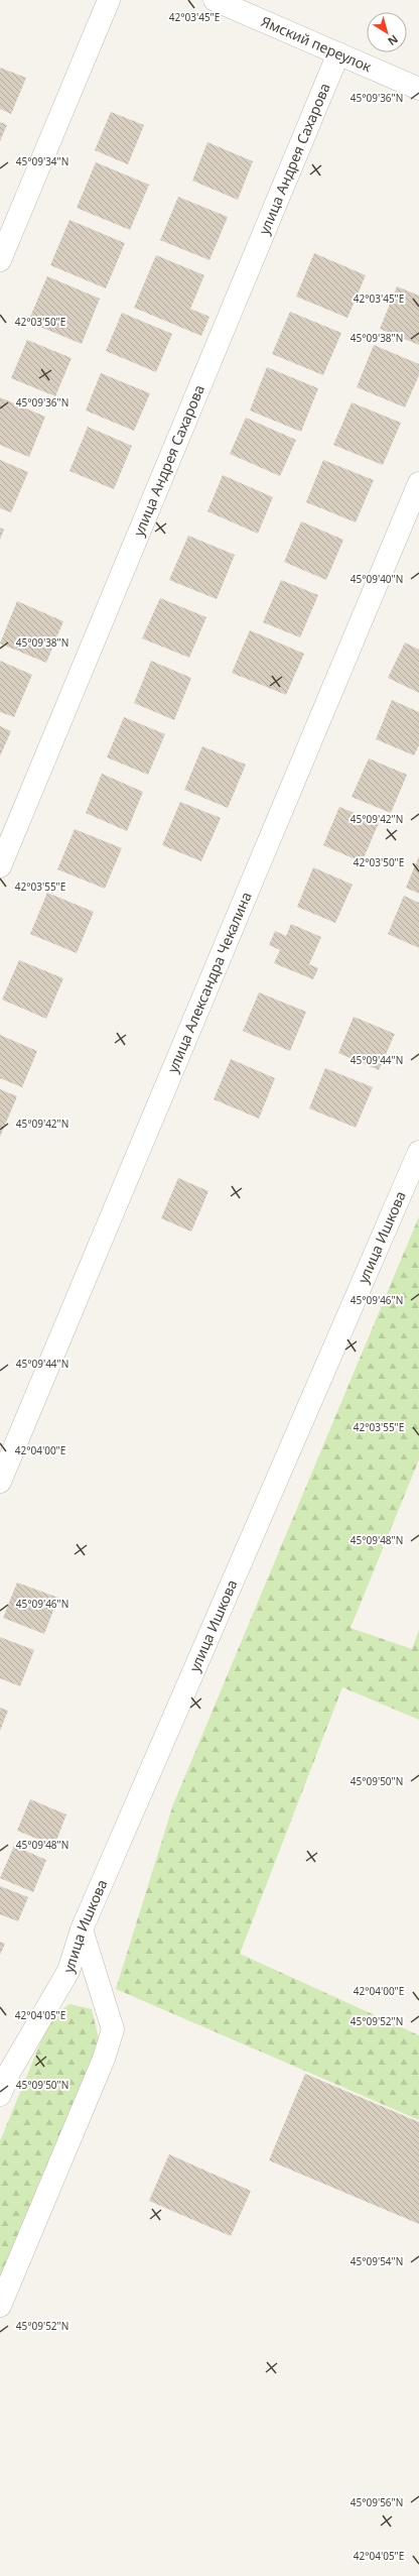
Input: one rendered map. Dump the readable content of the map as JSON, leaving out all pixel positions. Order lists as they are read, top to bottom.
{
  "streets": {
    "street": [
      "Ямский переулок",
      "улица Андрея Сахарова",
      "улица Александра Чекалина",
      "улица Ишкова"
    ]
  },
  "crossings": [
    ["Ямский переулок", "улица Андрея Сахарова"]
  ],
  "north": "bottom right",
  "coordinates": [
    "42°03'45\"E",
    "45°09'36\"N",
    "45°09'34\"N",
    "42°03'50\"E",
    "45°09'38\"N",
    "45°09'40\"N",
    "45°09'42\"N",
    "42°03'55\"E",
    "45°09'44\"N",
    "45°09'46\"N",
    "42°04'00\"E",
    "45°09'48\"N",
    "45°09'50\"N",
    "42°04'05\"E",
    "45°09'52\"N",
    "45°09'54\"N",
    "45°09'56\"N"
  ]
}
